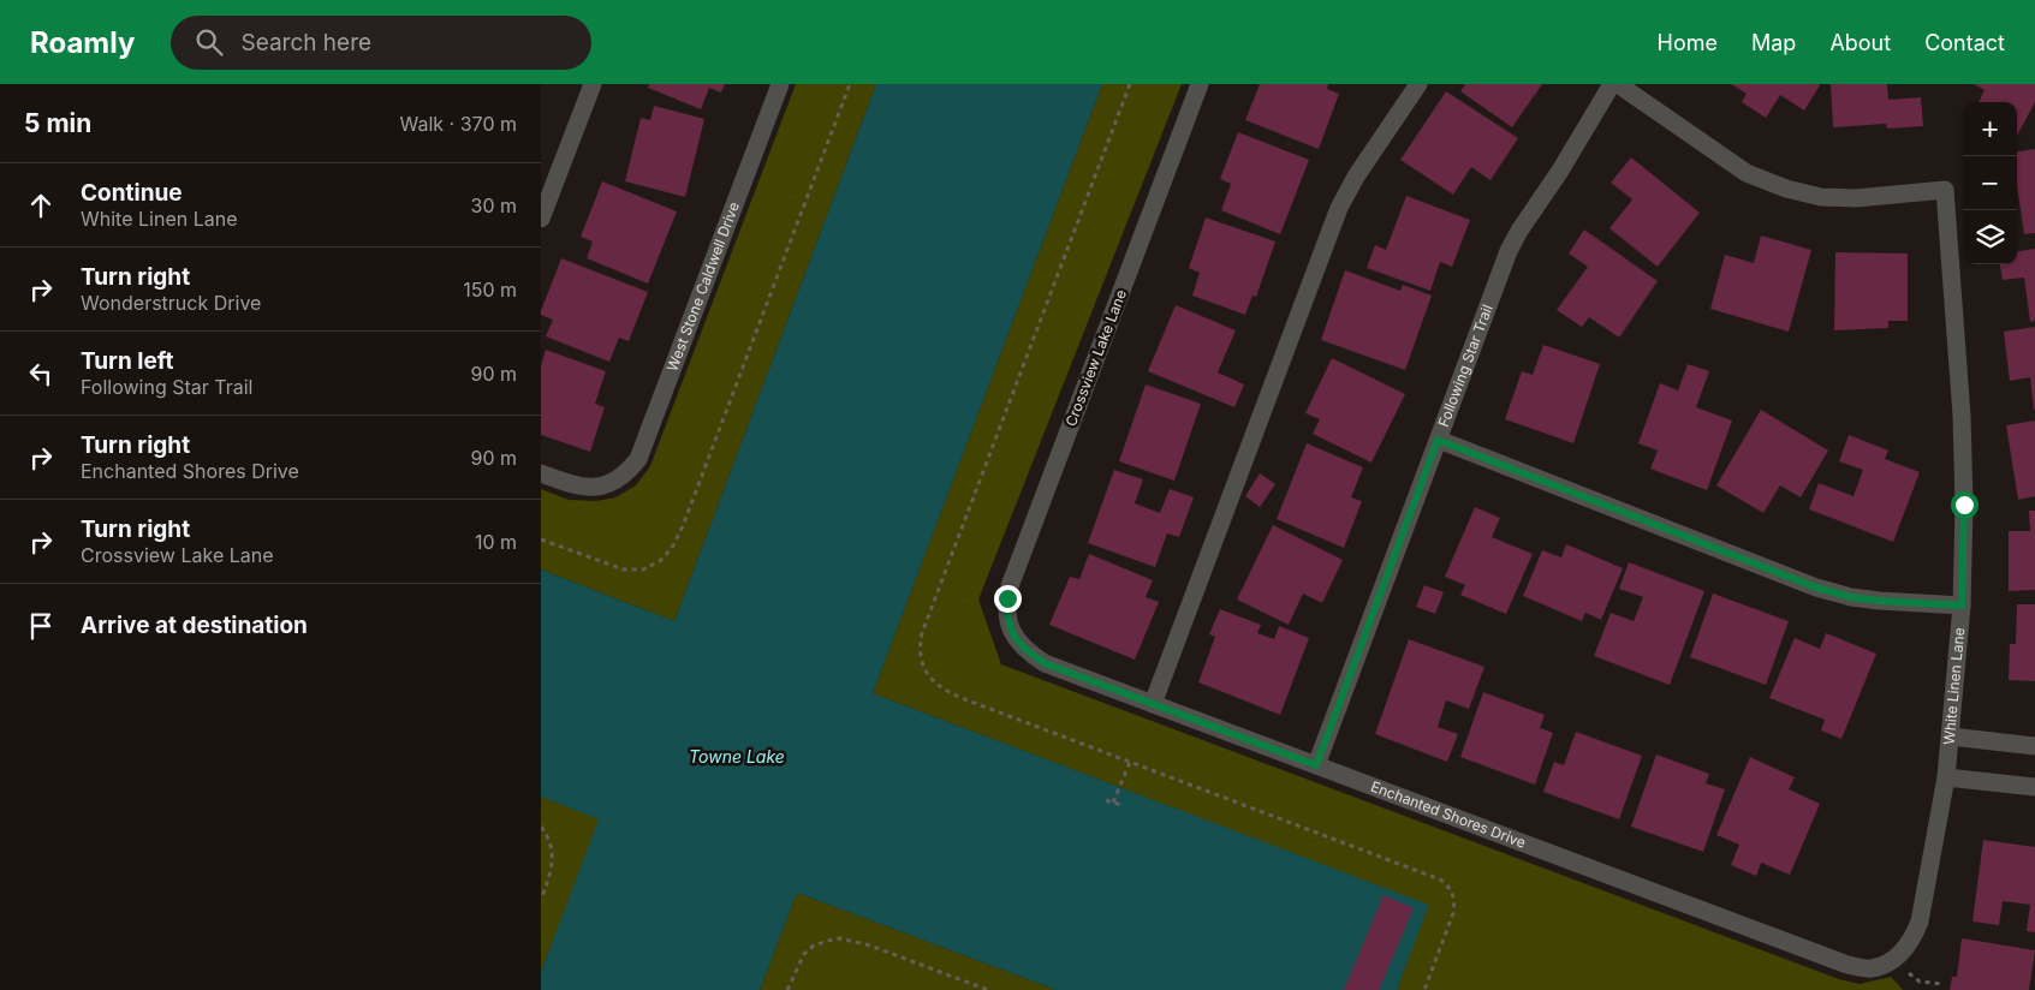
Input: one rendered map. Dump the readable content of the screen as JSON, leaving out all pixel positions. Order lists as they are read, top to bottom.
{
  "streets": {
    "street": [
      "West Stone Caldwell Drive",
      "Crossview Lake Lane",
      "Following Star Trail",
      "White Linen Lane",
      "Enchanted Shores Drive"
    ]
  },
  "crossings": [
    ["Crossview Lake Lane", "Enchanted Shores Drive"],
    ["Following Star Trail", "Enchanted Shores Drive"],
    ["White Linen Lane", "Enchanted Shores Drive"]
  ],
  "water": ["Towne Lake"],
  "page": {
    "header": "Roamly",
    "search": "Search here",
    "nav": [
      "Home",
      "Map",
      "About",
      "Contact"
    ],
    "heading": ["5 min", "Walk · 370 m"],
    "map_buttons": ["+", "−"],
    "list": [
      ["Continue", "White Linen Lane", "30 m"],
      ["Turn right", "Wonderstruck Drive", "150 m"],
      ["Turn left", "Following Star Trail", "90 m"],
      ["Turn right", "Enchanted Shores Drive", "90 m"],
      ["Turn right", "Crossview Lake Lane", "10 m"],
      "Arrive at destination"
    ]
  }
}
